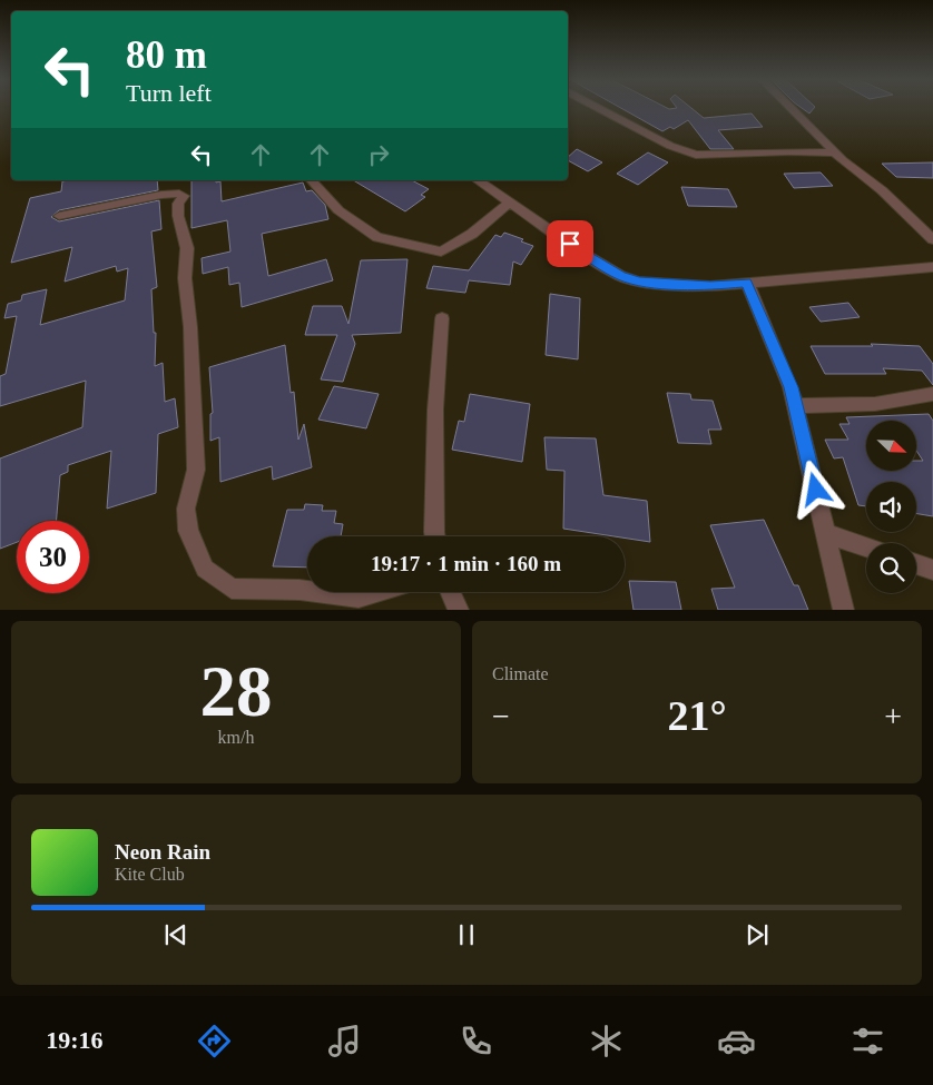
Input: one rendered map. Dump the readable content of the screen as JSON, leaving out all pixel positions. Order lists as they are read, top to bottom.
{
  "north": "bottom right",
  "page": {
    "turn": ["80 m", "Turn left"],
    "limit": "30",
    "trip": "19:17 · 1 min · 160 m",
    "tile": [
      ["28", "km/h"],
      "Climate"
    ],
    "heat": ["−", "21°", "+"],
    "song": ["Neon Rain", "Kite Club"],
    "tabs": "19:16"
  }
}
